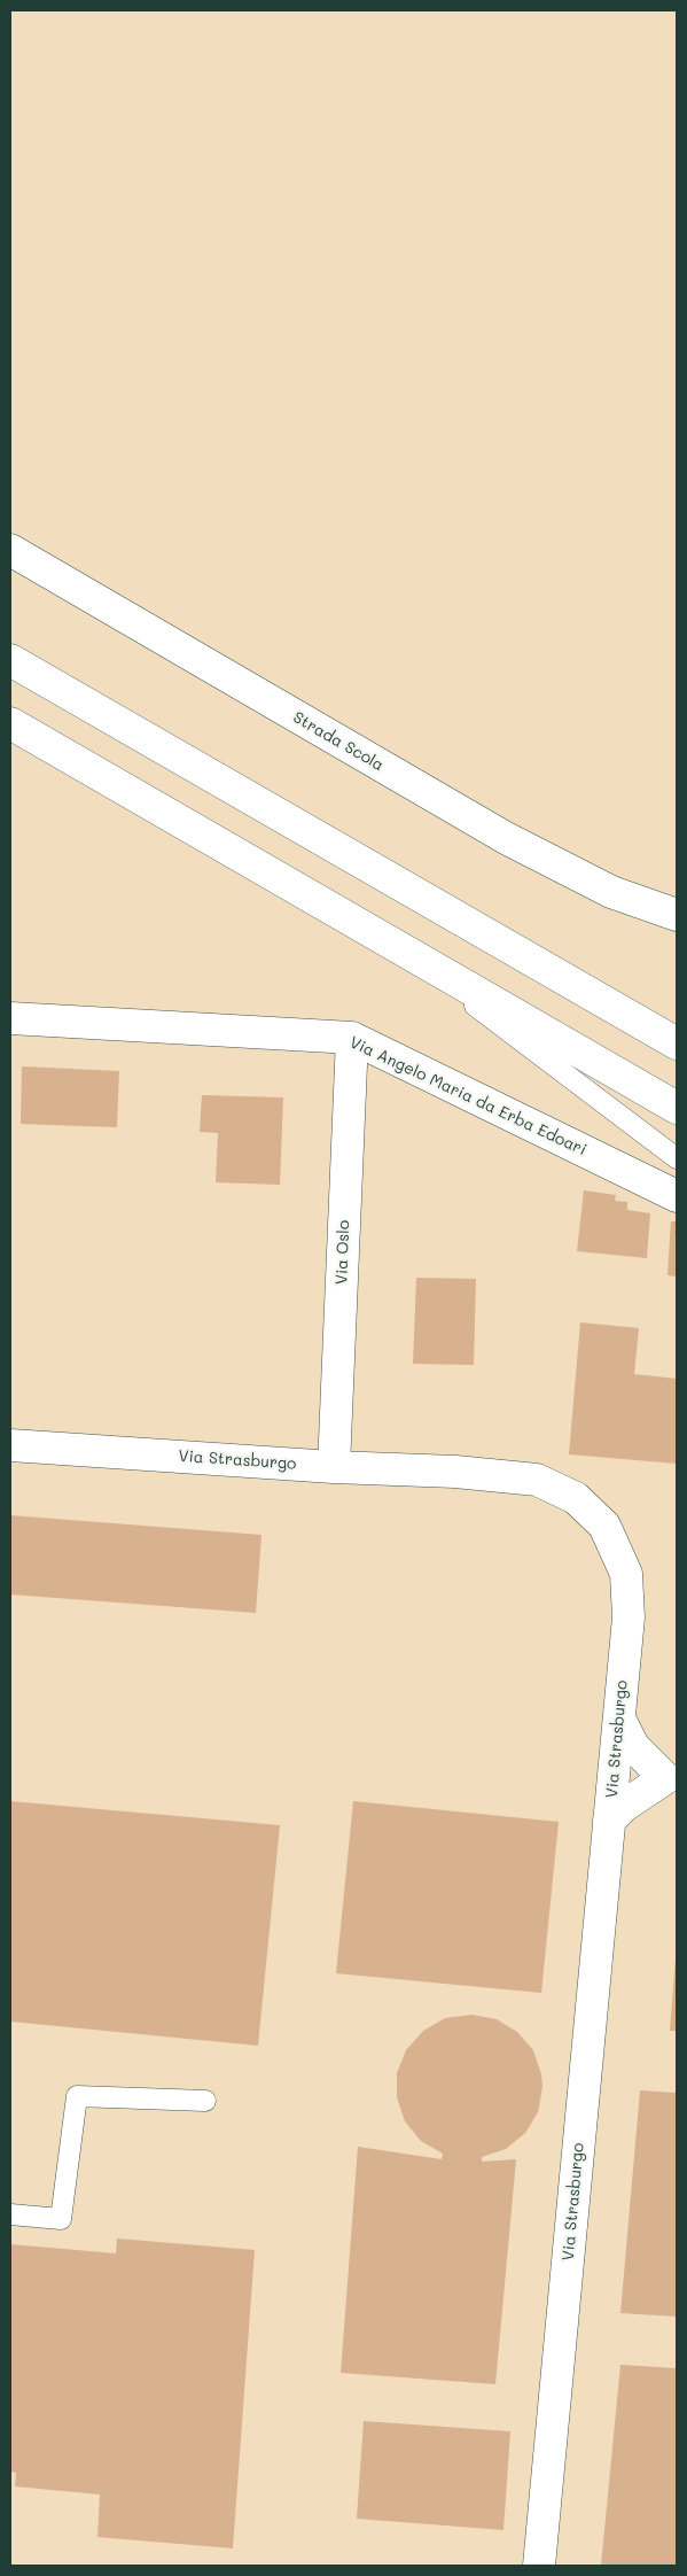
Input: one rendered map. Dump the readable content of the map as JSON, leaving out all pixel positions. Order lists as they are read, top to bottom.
{
  "streets": {
    "main road": [
      "Strada Scola",
      "Via Angelo Maria da Erba Edoari",
      "Via Oslo",
      "Via Strasburgo"
    ]
  },
  "crossings": [
    ["Via Angelo Maria da Erba Edoari", "Via Oslo"],
    ["Via Oslo", "Via Strasburgo"]
  ]
}
